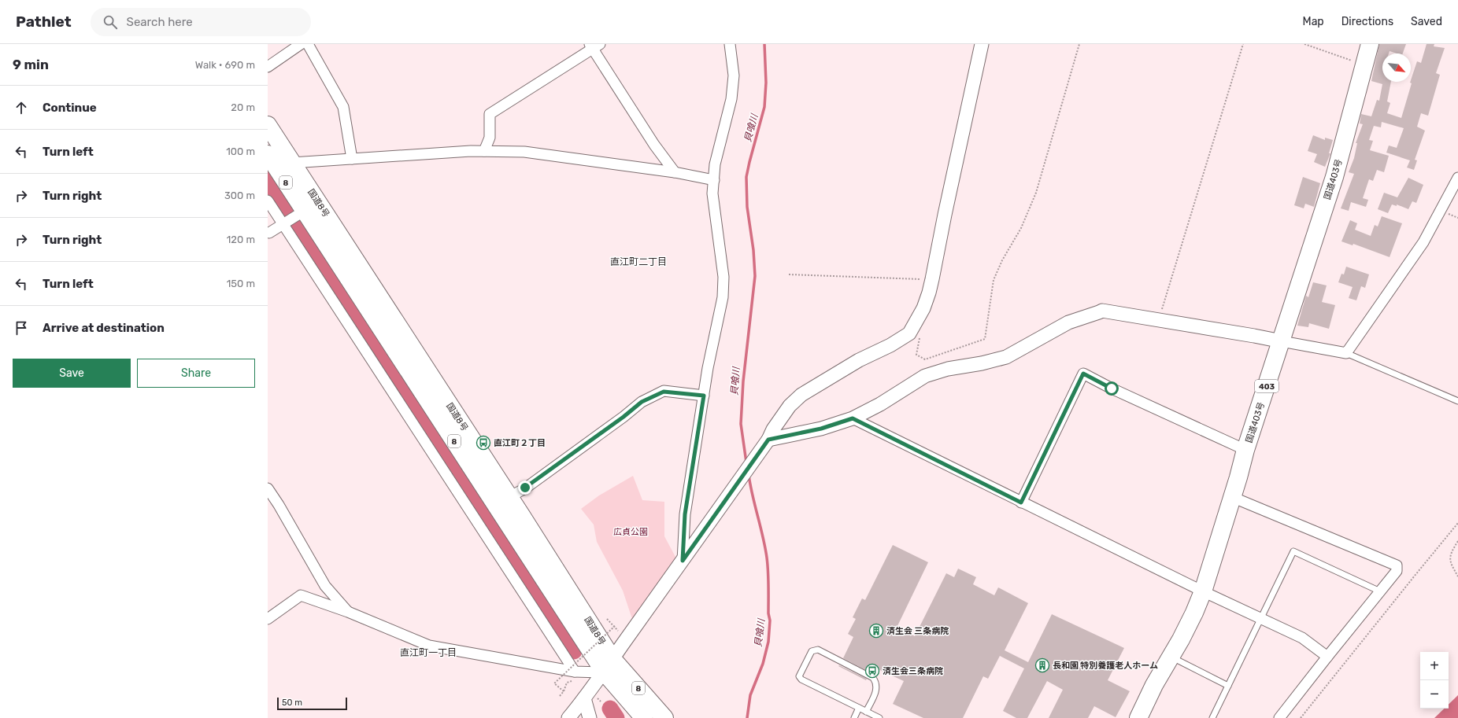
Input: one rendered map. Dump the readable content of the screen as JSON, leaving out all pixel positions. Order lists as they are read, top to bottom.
{
  "streets": {
    "highway": [
      "国道403号",
      "8",
      "国道8号",
      "403"
    ]
  },
  "districts": ["直江町二丁目", "直江町一丁目"],
  "water": ["貝喰川"],
  "parks": ["広貞公園"],
  "places": {
    "bus stop": ["直江町２丁目", "済生会三条病院"],
    "building": ["済生会 三条病院", "長和園 特別養護老人ホーム"]
  },
  "scale_bar": "50 m",
  "north": "bottom right",
  "page": {
    "header": "Pathlet",
    "search": "Search here",
    "nav": ["Map", "Directions", "Saved"],
    "heading": ["9 min", "Walk · 690 m"],
    "list": [
      ["Continue", "20 m"],
      ["Turn left", "100 m"],
      ["Turn right", "300 m"],
      ["Turn right", "120 m"],
      ["Turn left", "150 m"],
      "Arrive at destination"
    ],
    "buttons": ["Save", "Share"],
    "map_buttons": ["+", "−"],
    "scale": "50 m"
  }
}
